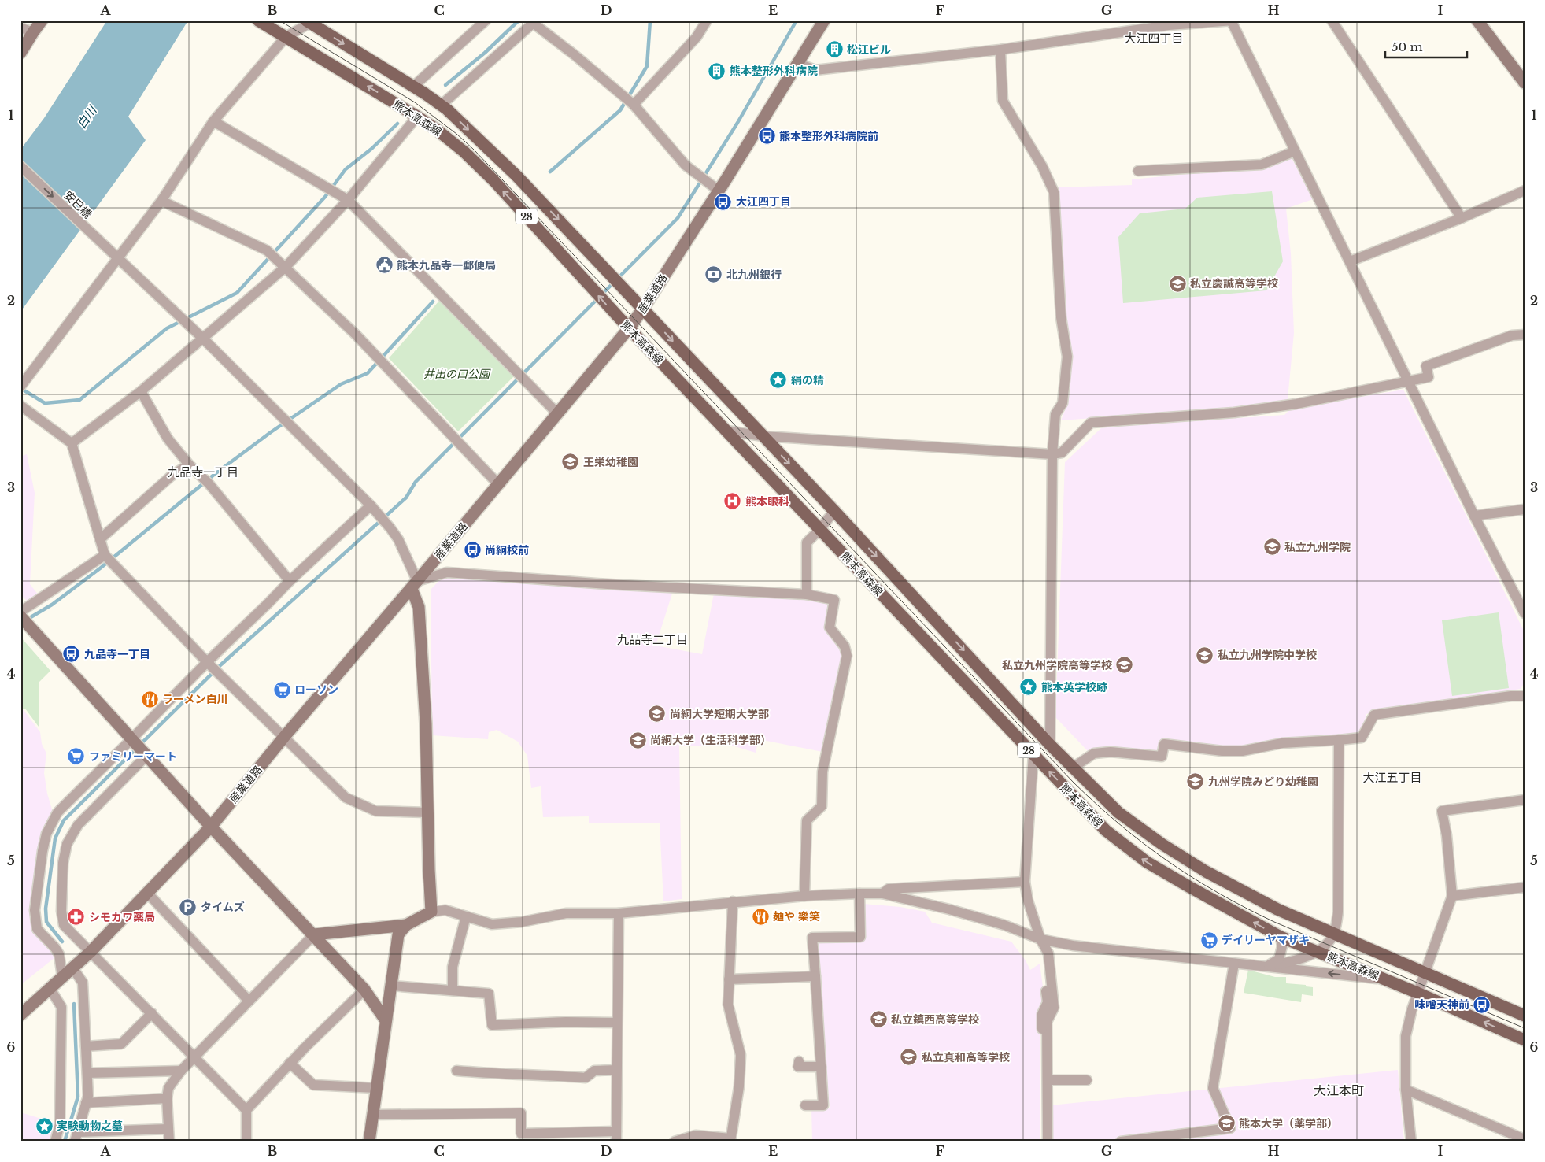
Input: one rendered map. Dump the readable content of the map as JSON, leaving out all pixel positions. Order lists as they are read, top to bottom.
{
  "streets": {
    "main road": ["熊本高森線", "28"],
    "street": ["安巳橋", "産業道路"]
  },
  "crossings": [
    ["熊本高森線", "産業道路"],
    ["安巳橋", "産業道路"]
  ],
  "districts": [
    "大江四丁目",
    "九品寺一丁目",
    "九品寺二丁目",
    "大江五丁目",
    "大江本町"
  ],
  "water": ["白川"],
  "parks": ["井出の口公園"],
  "places": {
    "building": ["松江ビル", "熊本整形外科病院"],
    "bus stop": [
      "熊本整形外科病院前",
      "大江四丁目",
      "尚絅校前",
      "九品寺一丁目",
      "味噌天神前"
    ],
    "public building": ["熊本九品寺一郵便局"],
    "bank": ["北九州銀行"],
    "school or university": [
      "私立慶誠高等学校",
      "王栄幼稚園",
      "私立九州学院",
      "私立九州学院中学校",
      "私立九州学院高等学校",
      "尚絅大学短期大学部",
      "尚絅大学（生活科学部）",
      "九州学院みどり幼稚園",
      "私立鎮西高等学校",
      "私立真和高等学校",
      "熊本大学（薬学部）"
    ],
    "place": ["絹の精", "熊本英学校跡", "実験動物之墓"],
    "hospital": ["熊本眼科"],
    "supermarket": ["ローソン", "ファミリーマート", "デイリーヤマザキ"],
    "restaurant": ["ラーメン白川", "麺や 樂笑"],
    "parking": ["タイムズ"],
    "pharmacy": ["シモカワ薬局"]
  },
  "scale_bar": "50 m",
  "grid": {
    "columns": [
      "A",
      "B",
      "C",
      "D",
      "E",
      "F",
      "G",
      "H",
      "I"
    ],
    "rows": [
      "1",
      "2",
      "3",
      "4",
      "5",
      "6"
    ]
  }
}
